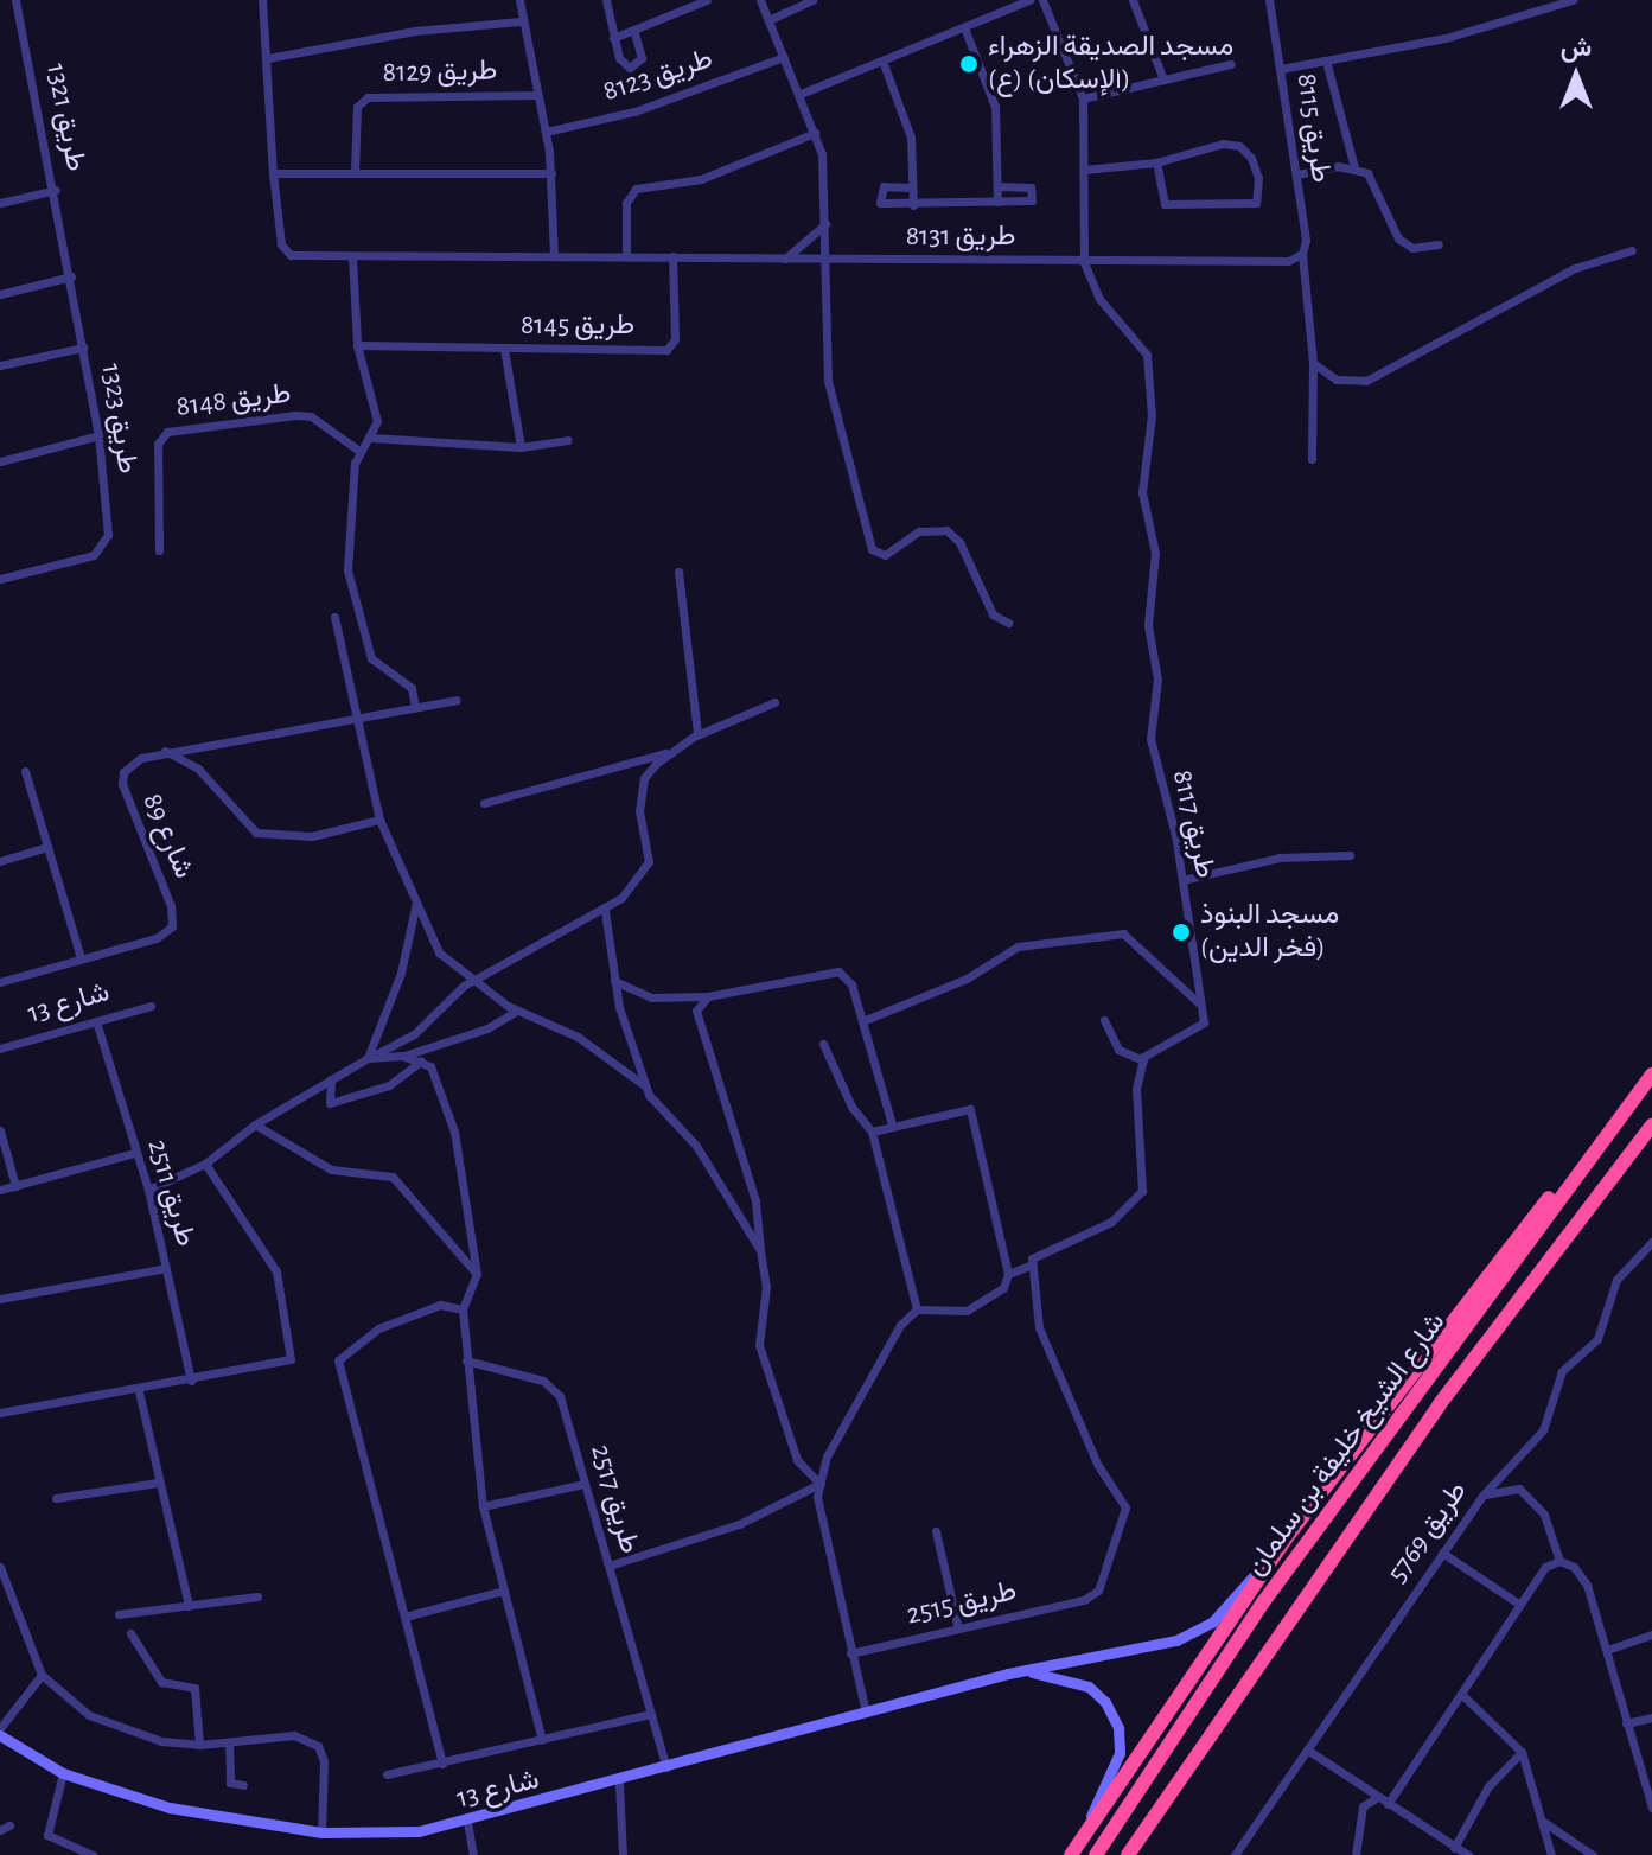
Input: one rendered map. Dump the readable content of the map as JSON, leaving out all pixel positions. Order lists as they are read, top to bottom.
{
  "streets": {
    "highway": ["شارع الشيخ خليفة بن سلمان"],
    "street": [
      "طريق 8129",
      "طريق 8123",
      "طريق 1321",
      "طريق 8115",
      "طريق 8131",
      "طريق 8145",
      "طريق 8148",
      "طريق 1323",
      "طريق 8117",
      "شارع 89",
      "شارع 13",
      "طريق 2511",
      "طريق 2517",
      "طريق 5769",
      "طريق 2515"
    ]
  },
  "crossings": [
    ["طريق 8129", "طريق 8123"],
    ["طريق 8129", "طريق 8131"],
    ["طريق 1321", "طريق 1323"],
    ["طريق 8115", "طريق 8131"],
    ["طريق 8131", "طريق 8145"],
    ["طريق 8131", "طريق 8117"],
    ["شارع 13", "طريق 2511"],
    ["شارع 13", "طريق 2517"]
  ],
  "places": ["مسجد الصديقة الزهراء (ع) (الإسكان)", "مسجد البنوذ (فخر الدين)"],
  "north": "top"
}
